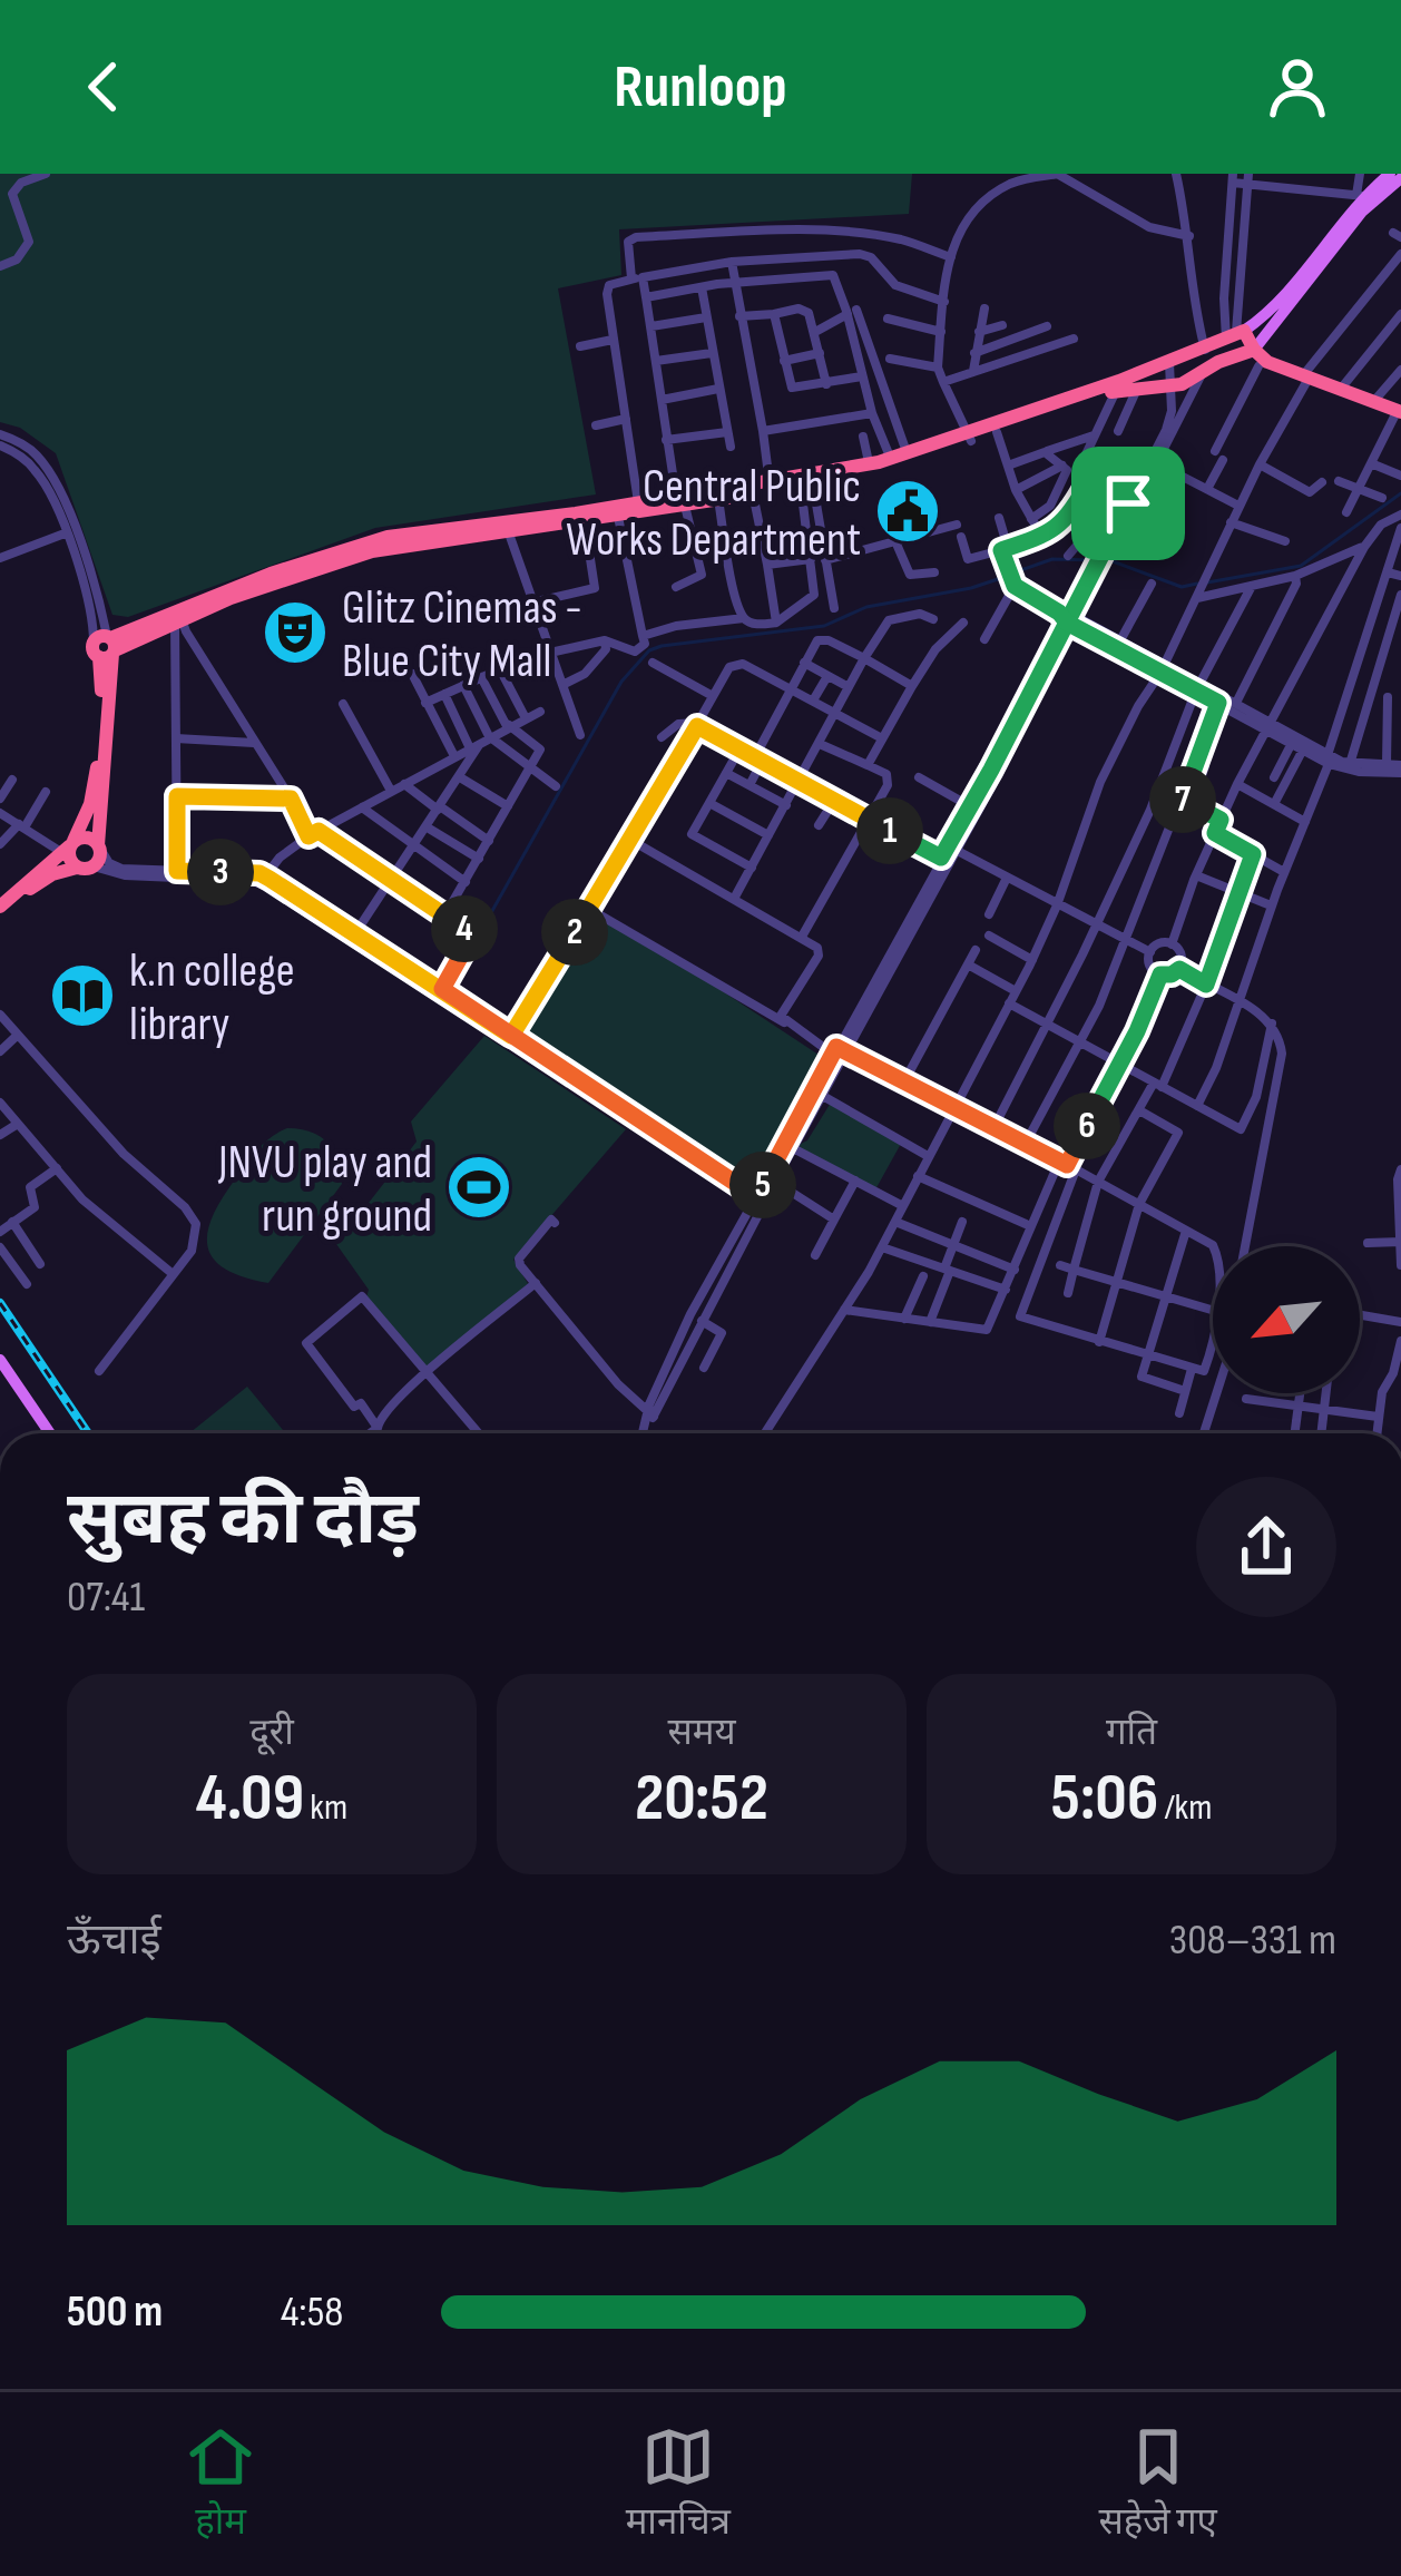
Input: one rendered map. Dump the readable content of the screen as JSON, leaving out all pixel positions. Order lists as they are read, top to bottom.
{
  "places": {
    "public building": ["Central Public Works Department"],
    "theatre": ["Glitz Cinemas - Blue City Mall"],
    "library": ["k.n college library"],
    "sports": ["JNVU play and run ground"]
  },
  "north": "bottom left",
  "page": {
    "header": "Runloop",
    "pins": [
      "7",
      "1",
      "3",
      "4",
      "2",
      "6",
      "5"
    ],
    "heading": ["सुबह की दौड़", "07:41"],
    "stats": [
      ["दूरी", "4.09 km"],
      ["समय", "20:52"],
      ["गति", "5:06 /km"]
    ],
    "chart": ["ऊँचाई", "308–331 m"],
    "list": [
      {
        "name": "500 m",
        "note": "4:58"
      }
    ],
    "tabs": ["होम", "मानचित्र", "सहेजे गए"]
  }
}
